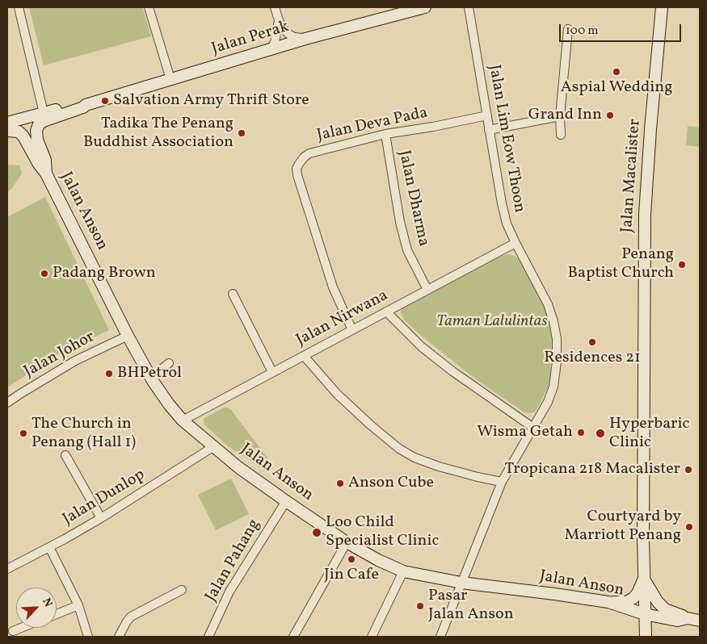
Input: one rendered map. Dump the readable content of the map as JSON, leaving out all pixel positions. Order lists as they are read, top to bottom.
{
  "streets": {
    "main road": ["Jalan Perak", "Jalan Macalister", "Jalan Anson"],
    "street": [
      "Jalan Deva Pada",
      "Jalan Lim Eow Thoon",
      "Jalan Dharma",
      "Jalan Nirwana",
      "Jalan Johor",
      "Jalan Dunlop",
      "Jalan Pahang"
    ]
  },
  "crossings": [
    ["Jalan Perak", "Jalan Anson"],
    ["Jalan Deva Pada", "Jalan Lim Eow Thoon"],
    ["Jalan Deva Pada", "Jalan Dharma"],
    ["Jalan Deva Pada", "Jalan Nirwana"],
    ["Jalan Lim Eow Thoon", "Jalan Anson"],
    ["Jalan Lim Eow Thoon", "Jalan Nirwana"],
    ["Jalan Macalister", "Jalan Anson"],
    ["Jalan Dharma", "Jalan Nirwana"],
    ["Jalan Anson", "Jalan Nirwana"],
    ["Jalan Anson", "Jalan Johor"],
    ["Jalan Anson", "Jalan Dunlop"],
    ["Jalan Anson", "Jalan Pahang"]
  ],
  "parks": ["Taman Lalulintas"],
  "places": [
    "Aspial Wedding",
    "Salvation Army Thrift Store",
    "Grand Inn",
    "Tadika The Penang Buddhist Association",
    "Penang Baptist Church",
    "Padang Brown",
    "Residences 21",
    "BHPetrol",
    "Wisma Getah",
    "The Church in Penang (Hall 1)",
    "Hyperbaric Clinic",
    "Tropicana 218 Macalister",
    "Anson Cube",
    "Courtyard by Marriott Penang",
    "Loo Child Specialist Clinic",
    "Jin Cafe",
    "Pasar Jalan Anson"
  ],
  "scale_bar": "100 m",
  "north": "top right"
}
